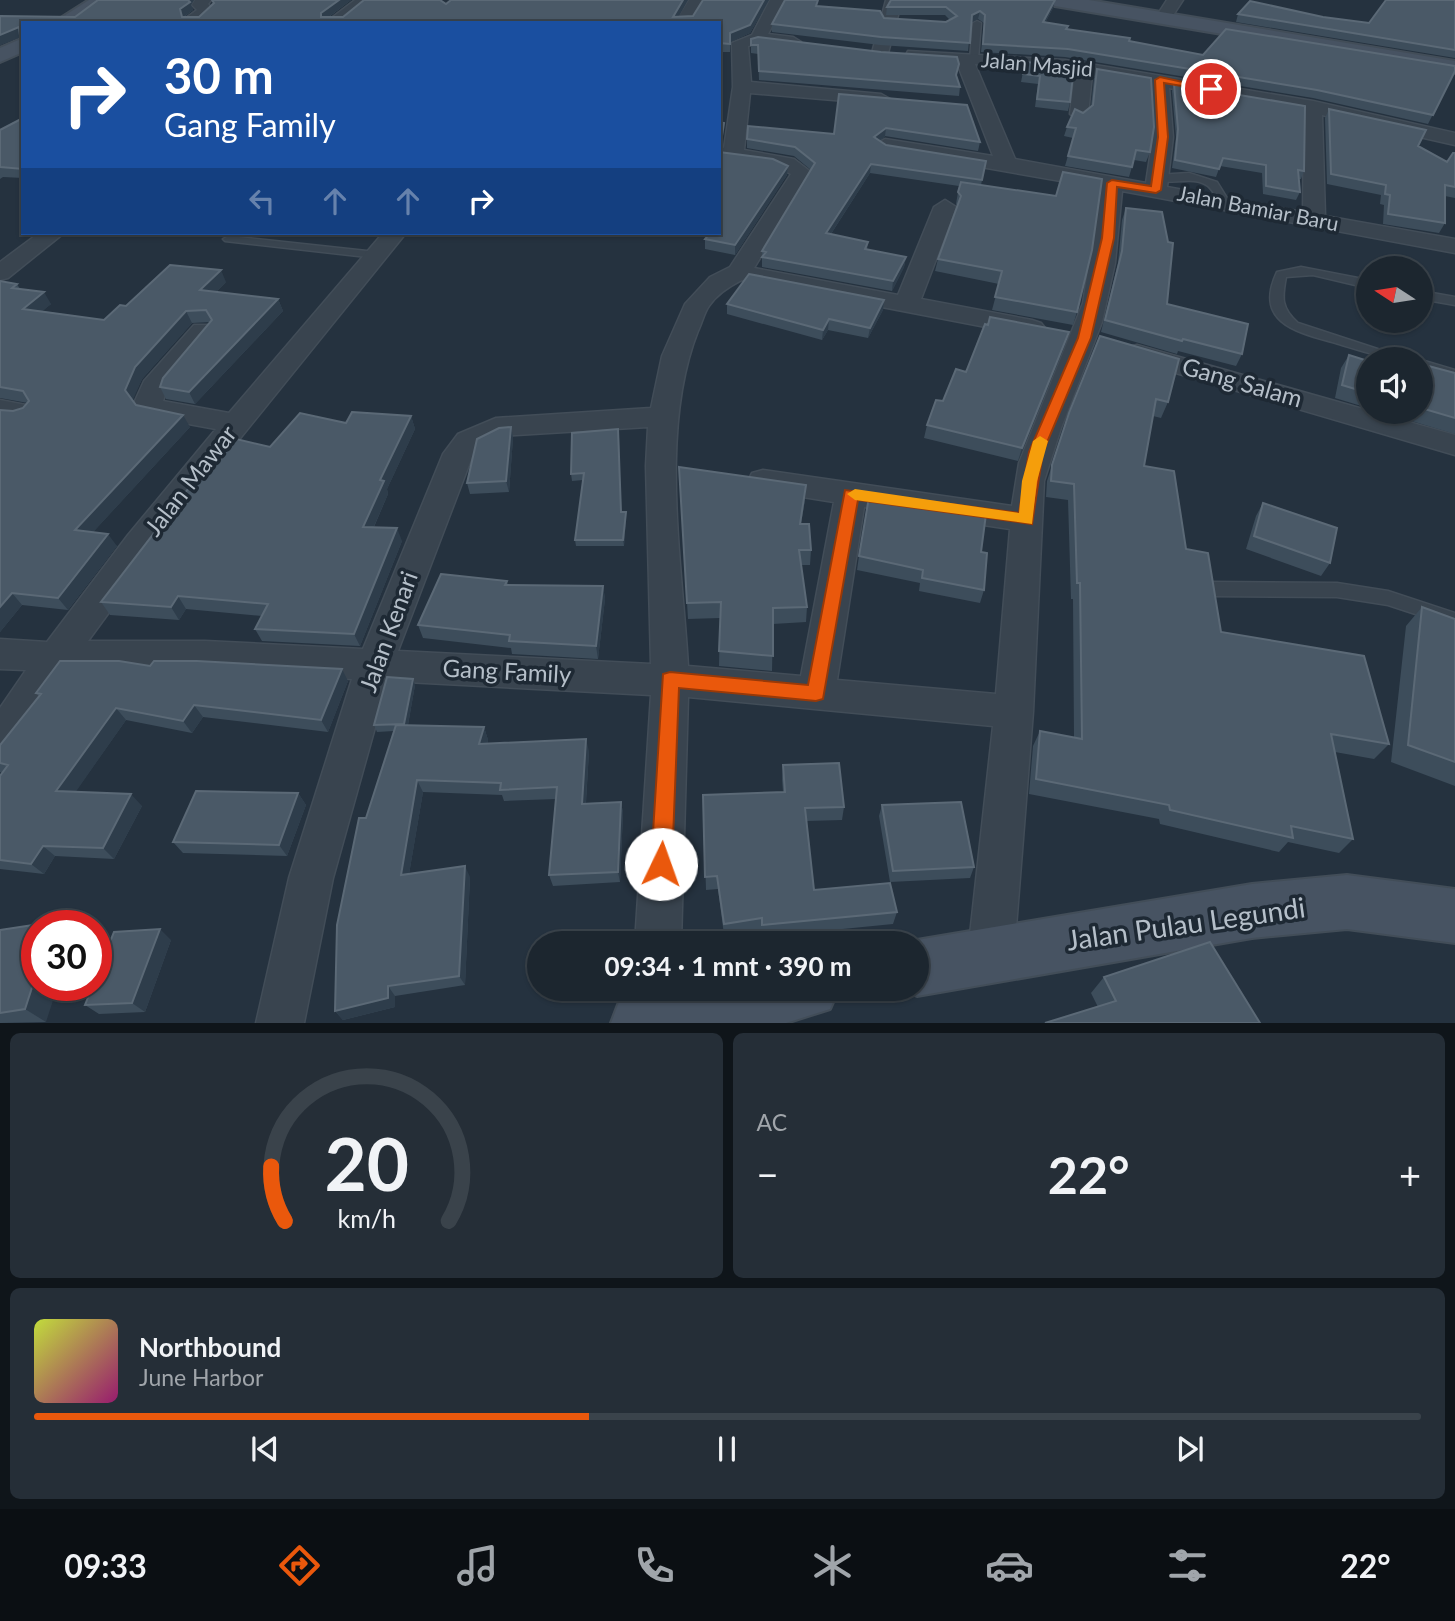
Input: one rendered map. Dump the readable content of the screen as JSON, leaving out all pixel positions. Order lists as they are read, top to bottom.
{
  "streets": {
    "street": [
      "Jalan Masjid",
      "Jalan Bamiar Baru",
      "Gang Salam",
      "Jalan Mawar",
      "Jalan Kenari",
      "Gang Family",
      "Jalan Pulau Legundi"
    ]
  },
  "crossings": [
    ["Jalan Mawar", "Gang Family"],
    ["Jalan Kenari", "Gang Family"]
  ],
  "north": "left",
  "page": {
    "turn": ["30 m", "Gang Family"],
    "limit": "30",
    "trip": "09:34 · 1 mnt · 390 m",
    "tile": "AC",
    "heat": ["−", "22°", "+"],
    "song": ["Northbound", "June Harbor"],
    "tabs": ["09:33", "22°"],
    "gauge": ["20", "km/h"]
  }
}
